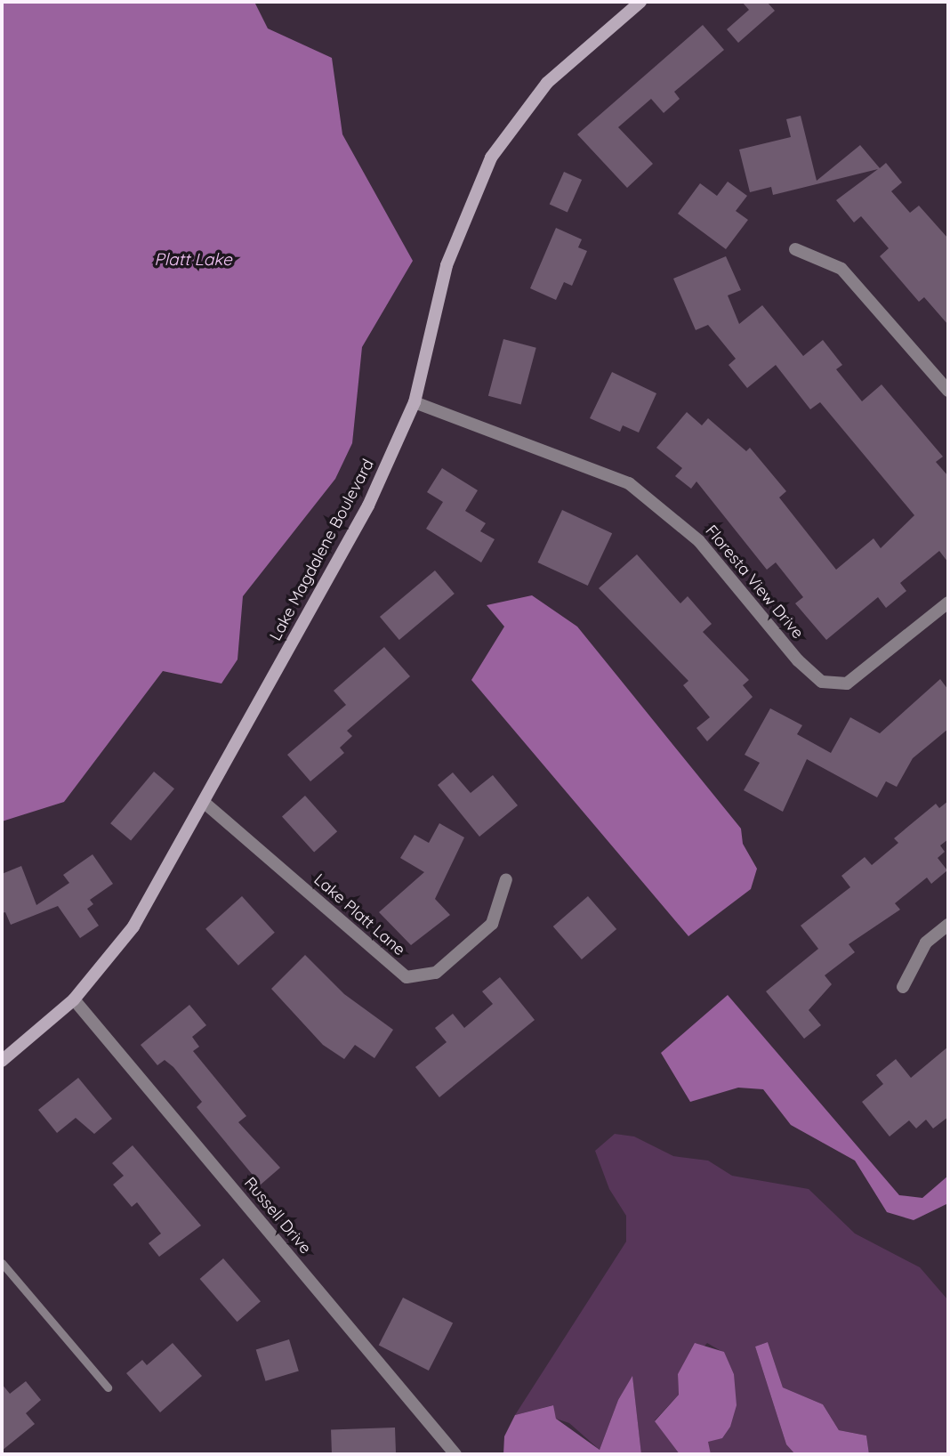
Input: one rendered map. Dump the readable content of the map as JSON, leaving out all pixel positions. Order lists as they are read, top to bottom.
{
  "streets": {
    "street": [
      "Lake Magdalene Boulevard",
      "Floresta View Drive",
      "Lake Platt Lane",
      "Russell Drive"
    ]
  },
  "crossings": [
    ["Lake Magdalene Boulevard", "Floresta View Drive"],
    ["Lake Magdalene Boulevard", "Lake Platt Lane"],
    ["Lake Magdalene Boulevard", "Russell Drive"]
  ],
  "water": ["Platt Lake"]
}
